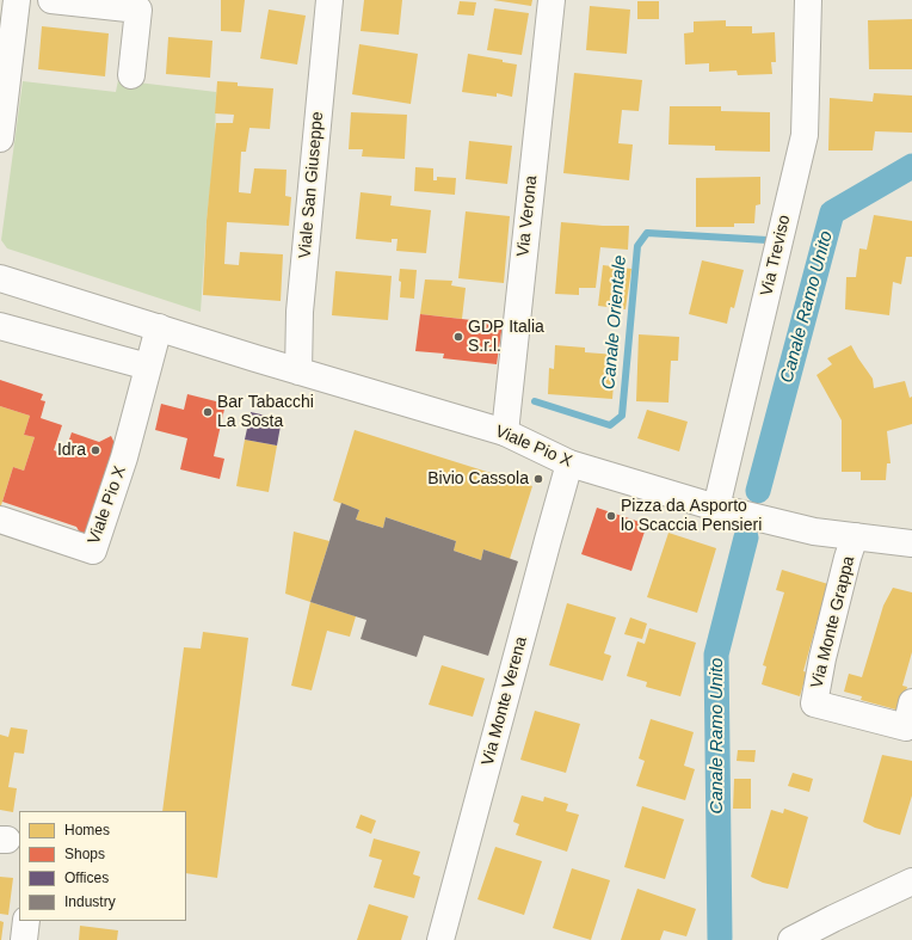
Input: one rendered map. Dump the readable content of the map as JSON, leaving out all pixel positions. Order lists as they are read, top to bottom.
{
  "streets": {
    "street": [
      "Viale San Giuseppe",
      "Via Verona",
      "Via Treviso",
      "Viale Pio X",
      "Via Monte Grappa",
      "Via Monte Verena"
    ]
  },
  "crossings": [
    ["Viale San Giuseppe", "Viale Pio X"],
    ["Via Verona", "Viale Pio X"],
    ["Via Treviso", "Viale Pio X"],
    ["Viale Pio X", "Via Monte Grappa"],
    ["Viale Pio X", "Via Monte Verena"]
  ],
  "water": ["Canale Ramo Unito", "Canale Orientale"],
  "places": [
    "GDP Italia S.r.l.",
    "Bar Tabacchi La Sosta",
    "Idra",
    "Bivio Cassola",
    "Pizza da Asporto lo Scaccia Pensieri"
  ],
  "legend": [
    "Homes",
    "Shops",
    "Offices",
    "Industry"
  ]
}
